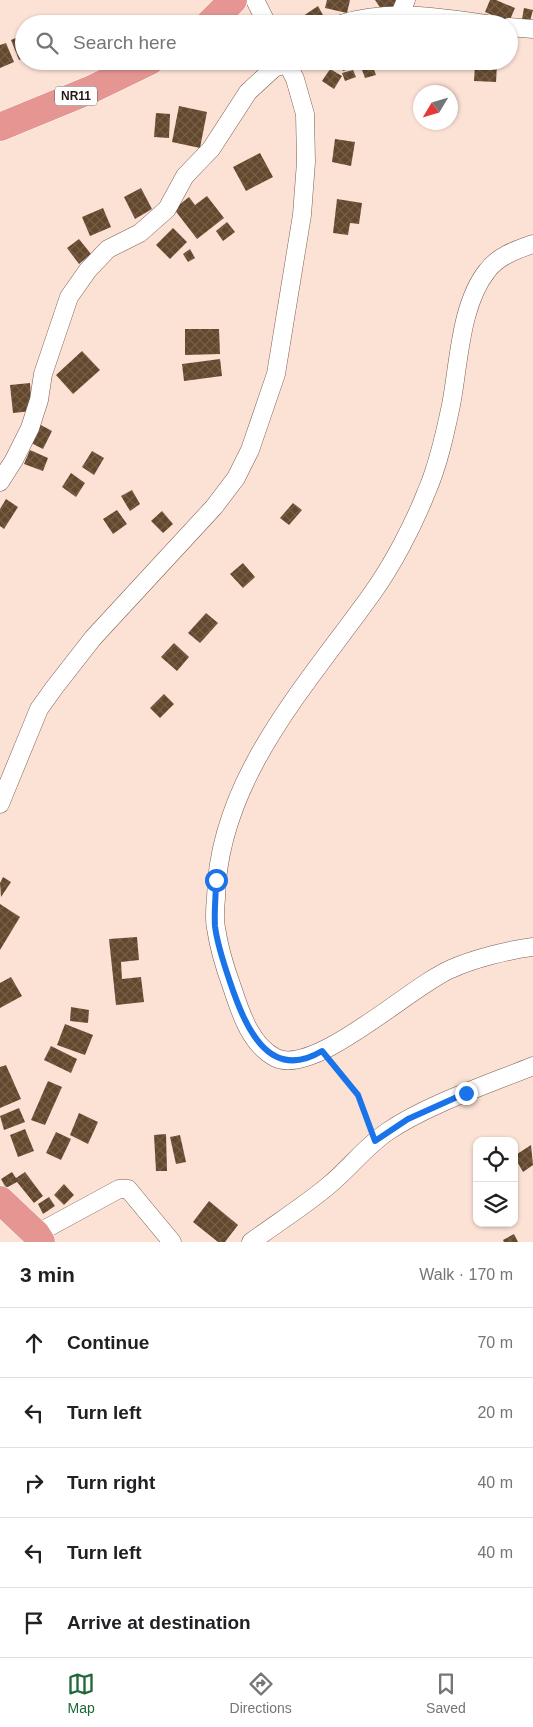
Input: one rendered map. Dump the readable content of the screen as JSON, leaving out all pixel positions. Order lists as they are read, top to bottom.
{
  "streets": {
    "highway": ["NR11"]
  },
  "north": "bottom left",
  "page": {
    "search": "Search here",
    "heading": ["3 min", "Walk · 170 m"],
    "list": [
      ["Continue", "70 m"],
      ["Turn left", "20 m"],
      ["Turn right", "40 m"],
      ["Turn left", "40 m"],
      "Arrive at destination"
    ],
    "nav": ["Map", "Directions", "Saved"]
  }
}
